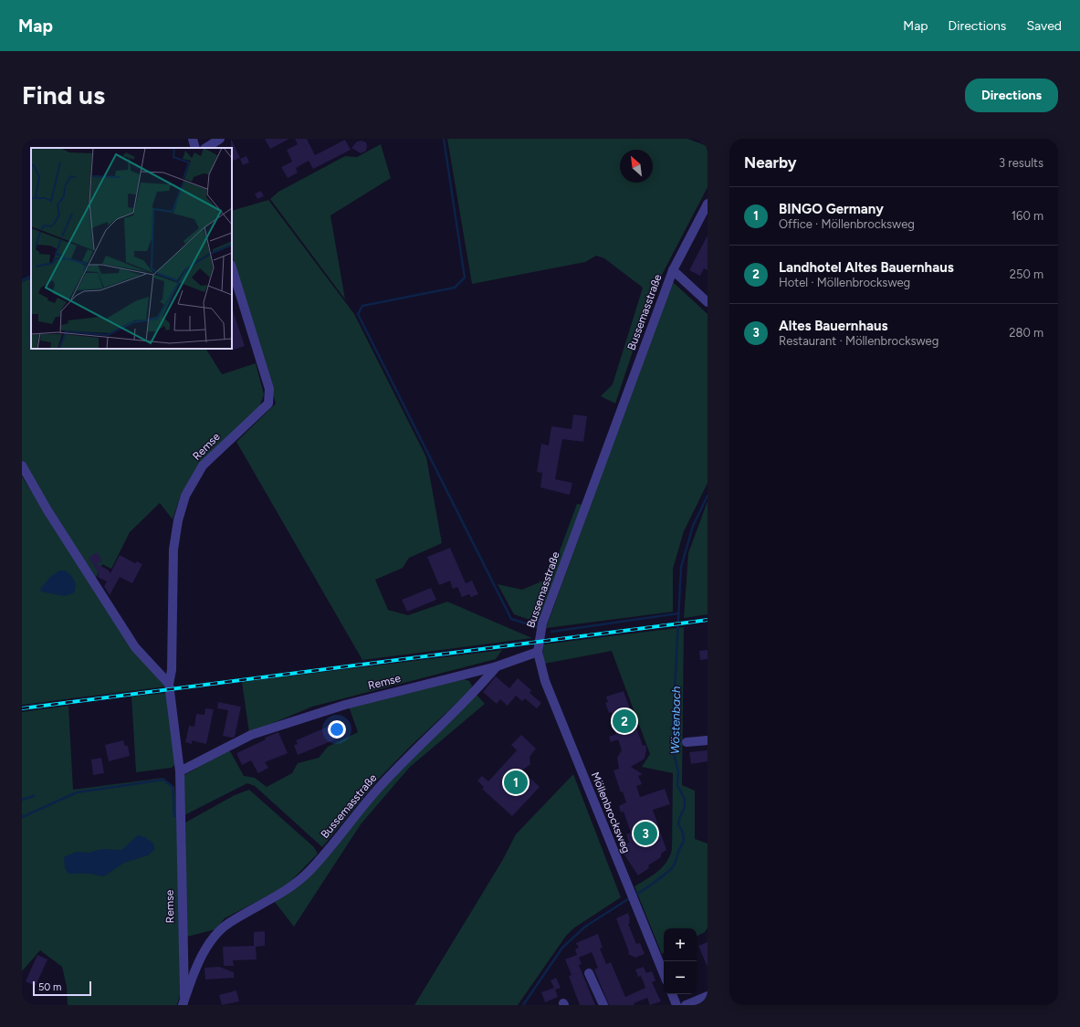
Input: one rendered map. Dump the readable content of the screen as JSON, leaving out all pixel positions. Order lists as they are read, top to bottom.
{
  "streets": {
    "street": ["Bussemasstraße", "Remse", "Möllenbrocksweg"]
  },
  "crossings": [
    ["Bussemasstraße", "Remse"],
    ["Bussemasstraße", "Möllenbrocksweg"]
  ],
  "water": ["Wöstenbach"],
  "scale_bar": "50 m",
  "north": "top left",
  "page": {
    "header": "Map",
    "nav": ["Map", "Directions", "Saved"],
    "buttons": "Directions",
    "title": "Find us",
    "heading": ["Nearby", "3 results"],
    "list": [
      {
        "mark": "1",
        "name": "BINGO Germany",
        "note": "Office · Möllenbrocksweg",
        "value": "160 m"
      },
      {
        "mark": "2",
        "name": "Landhotel Altes Bauernhaus",
        "note": "Hotel · Möllenbrocksweg",
        "value": "250 m"
      },
      {
        "mark": "3",
        "name": "Altes Bauernhaus",
        "note": "Restaurant · Möllenbrocksweg",
        "value": "280 m"
      }
    ],
    "pins": ["2", "1", "3"],
    "map_buttons": ["+", "−"],
    "scale": "50 m"
  }
}
